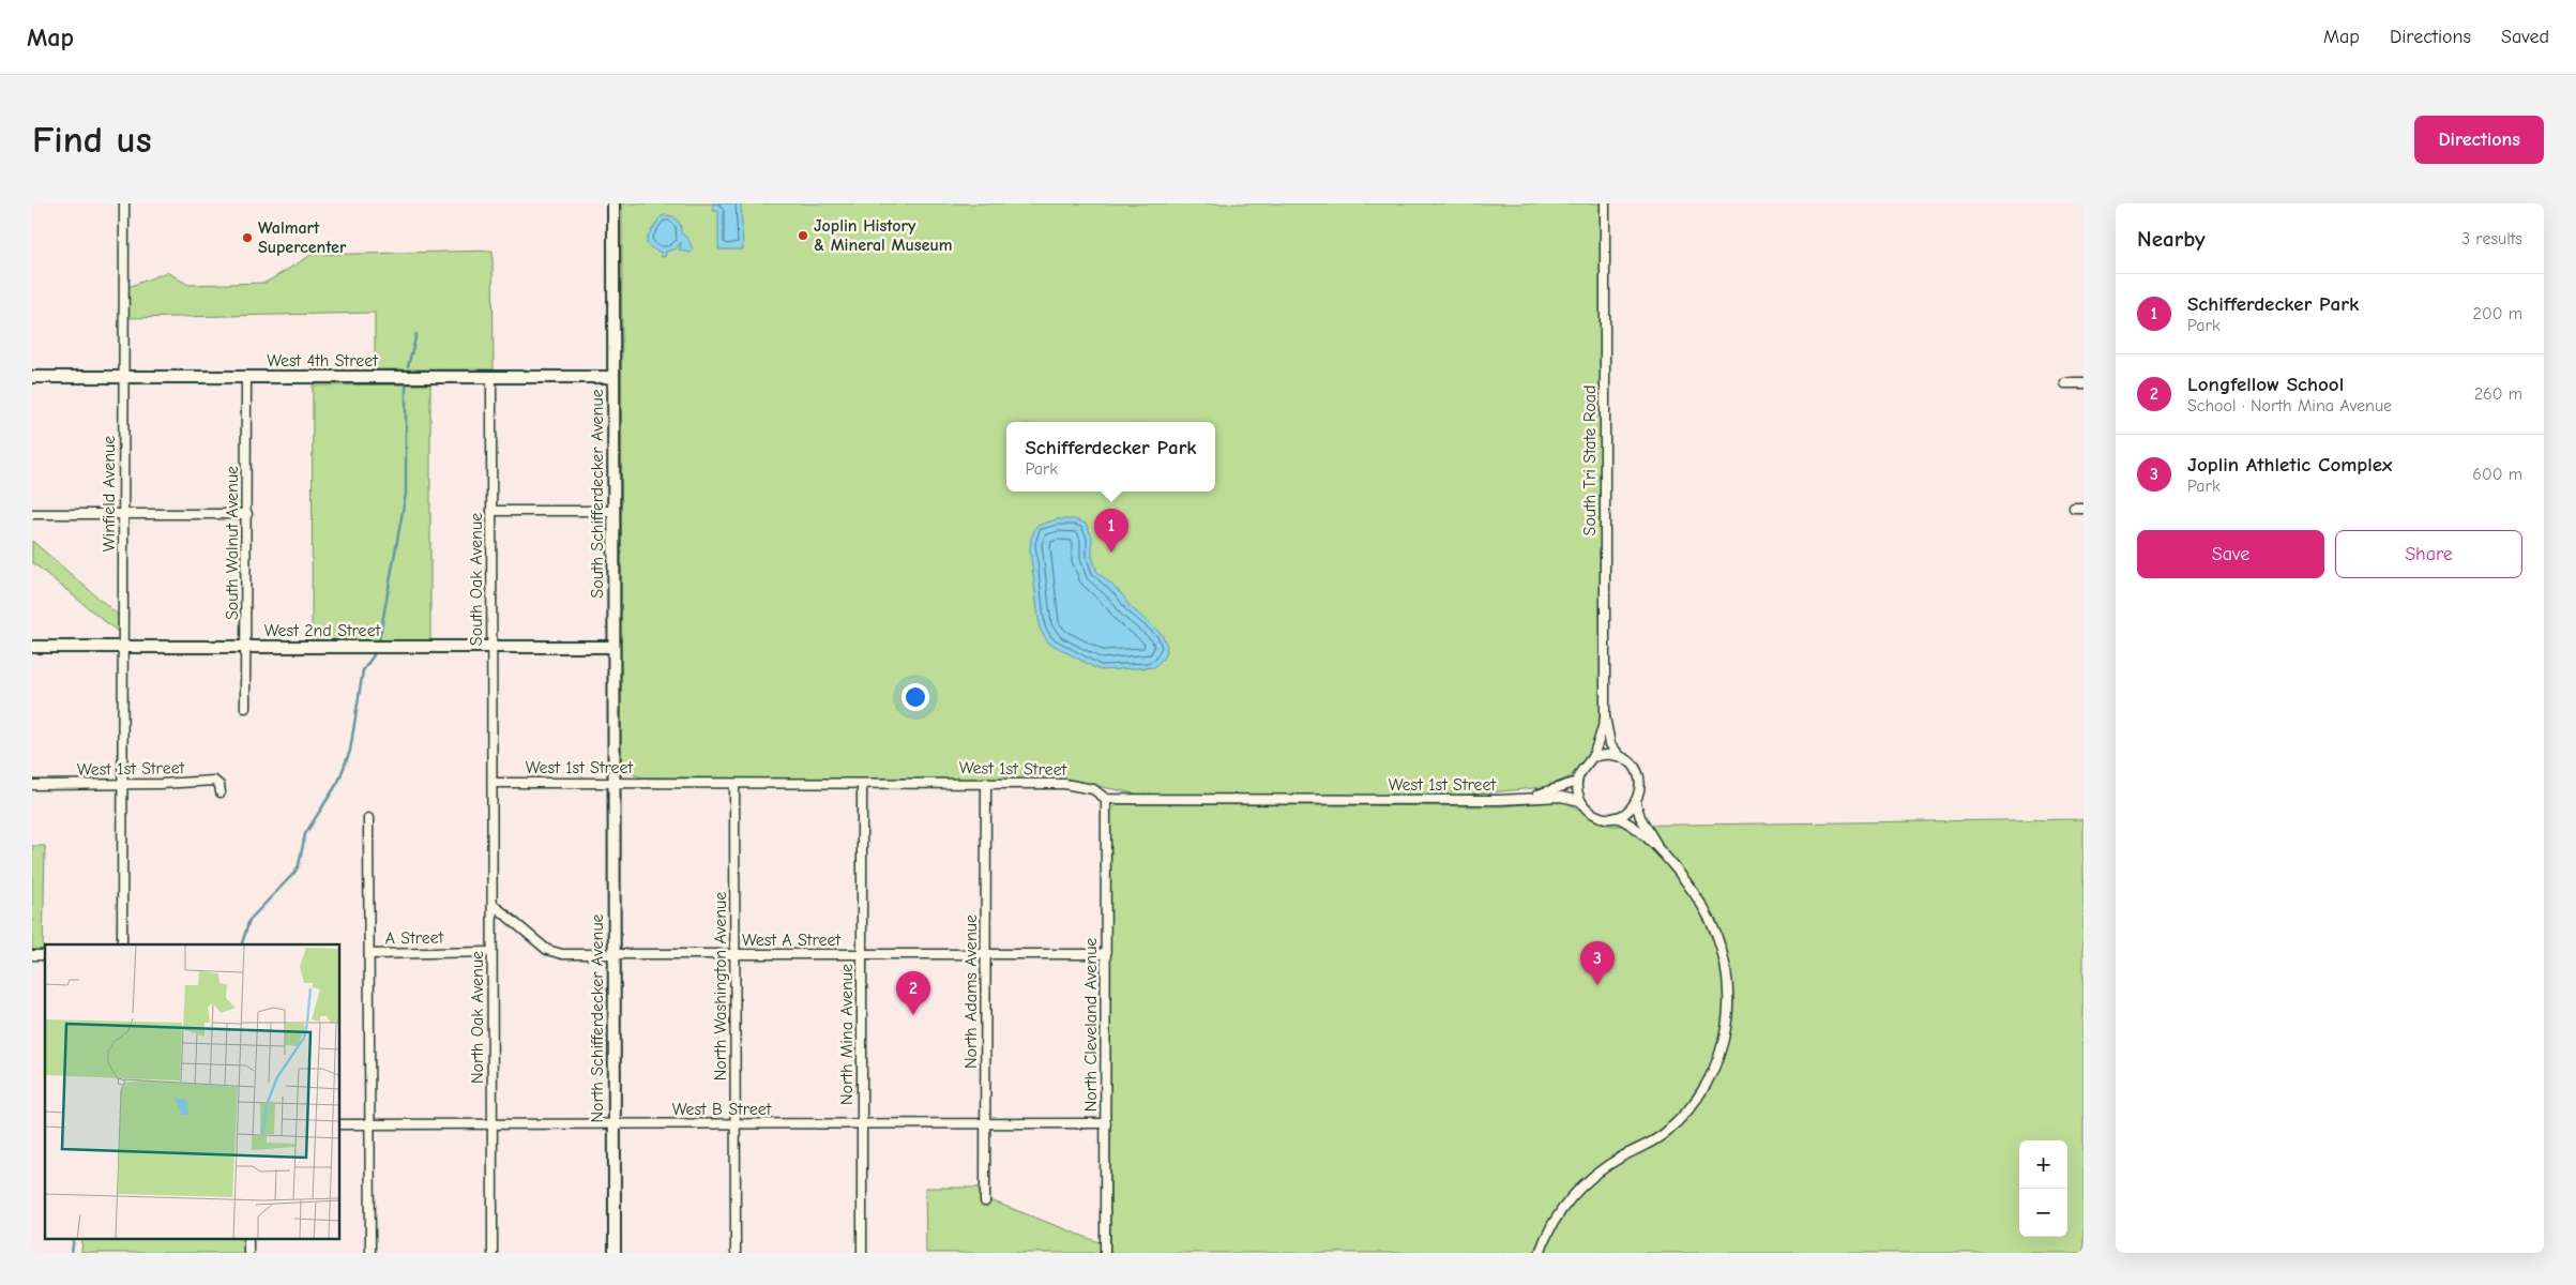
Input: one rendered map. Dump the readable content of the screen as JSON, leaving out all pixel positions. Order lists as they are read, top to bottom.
{
  "streets": {
    "street": [
      "West 4th Street",
      "South Tri State Road",
      "Winfield Avenue",
      "South Schifferdecker Avenue",
      "South Walnut Avenue",
      "South Oak Avenue",
      "West 2nd Street",
      "West 1st Street",
      "A Street",
      "West A Street",
      "North Washington Avenue",
      "North Adams Avenue",
      "North Oak Avenue",
      "North Schifferdecker Avenue",
      "North Cleveland Avenue",
      "North Mina Avenue",
      "West B Street"
    ]
  },
  "crossings": [
    ["West 4th Street", "Winfield Avenue"],
    ["West 4th Street", "South Schifferdecker Avenue"],
    ["West 4th Street", "South Walnut Avenue"],
    ["West 4th Street", "South Oak Avenue"],
    ["South Tri State Road", "West 1st Street"],
    ["Winfield Avenue", "West 2nd Street"],
    ["Winfield Avenue", "West 1st Street"],
    ["South Schifferdecker Avenue", "West 2nd Street"],
    ["South Schifferdecker Avenue", "West 1st Street"],
    ["South Schifferdecker Avenue", "North Schifferdecker Avenue"],
    ["South Walnut Avenue", "West 2nd Street"],
    ["South Oak Avenue", "West 2nd Street"],
    ["South Oak Avenue", "West 1st Street"],
    ["South Oak Avenue", "North Oak Avenue"],
    ["West 1st Street", "North Washington Avenue"],
    ["West 1st Street", "North Adams Avenue"],
    ["West 1st Street", "North Oak Avenue"],
    ["West 1st Street", "North Schifferdecker Avenue"],
    ["West 1st Street", "North Cleveland Avenue"],
    ["West 1st Street", "North Mina Avenue"],
    ["A Street", "North Oak Avenue"],
    ["West A Street", "North Washington Avenue"],
    ["West A Street", "North Adams Avenue"],
    ["West A Street", "North Oak Avenue"],
    ["West A Street", "North Schifferdecker Avenue"],
    ["West A Street", "North Cleveland Avenue"],
    ["West A Street", "North Mina Avenue"],
    ["North Washington Avenue", "West B Street"],
    ["North Adams Avenue", "West B Street"],
    ["North Oak Avenue", "West B Street"],
    ["North Schifferdecker Avenue", "West B Street"],
    ["North Cleveland Avenue", "West B Street"],
    ["North Mina Avenue", "West B Street"]
  ],
  "places": ["Joplin History & Mineral Museum", "Walmart Supercenter"],
  "page": {
    "header": "Map",
    "nav": ["Map", "Directions", "Saved"],
    "buttons": [
      "Directions",
      ["Save", "Share"]
    ],
    "title": "Find us",
    "heading": ["Nearby", "3 results"],
    "list": [
      {
        "mark": "1",
        "name": "Schifferdecker Park",
        "note": "Park",
        "value": "200 m"
      },
      {
        "mark": "2",
        "name": "Longfellow School",
        "note": "School · North Mina Avenue",
        "value": "260 m"
      },
      {
        "mark": "3",
        "name": "Joplin Athletic Complex",
        "note": "Park",
        "value": "600 m"
      }
    ],
    "popup": ["Schifferdecker Park", "Park"],
    "pins": ["1", "3", "2"],
    "map_buttons": ["+", "−"]
  }
}
